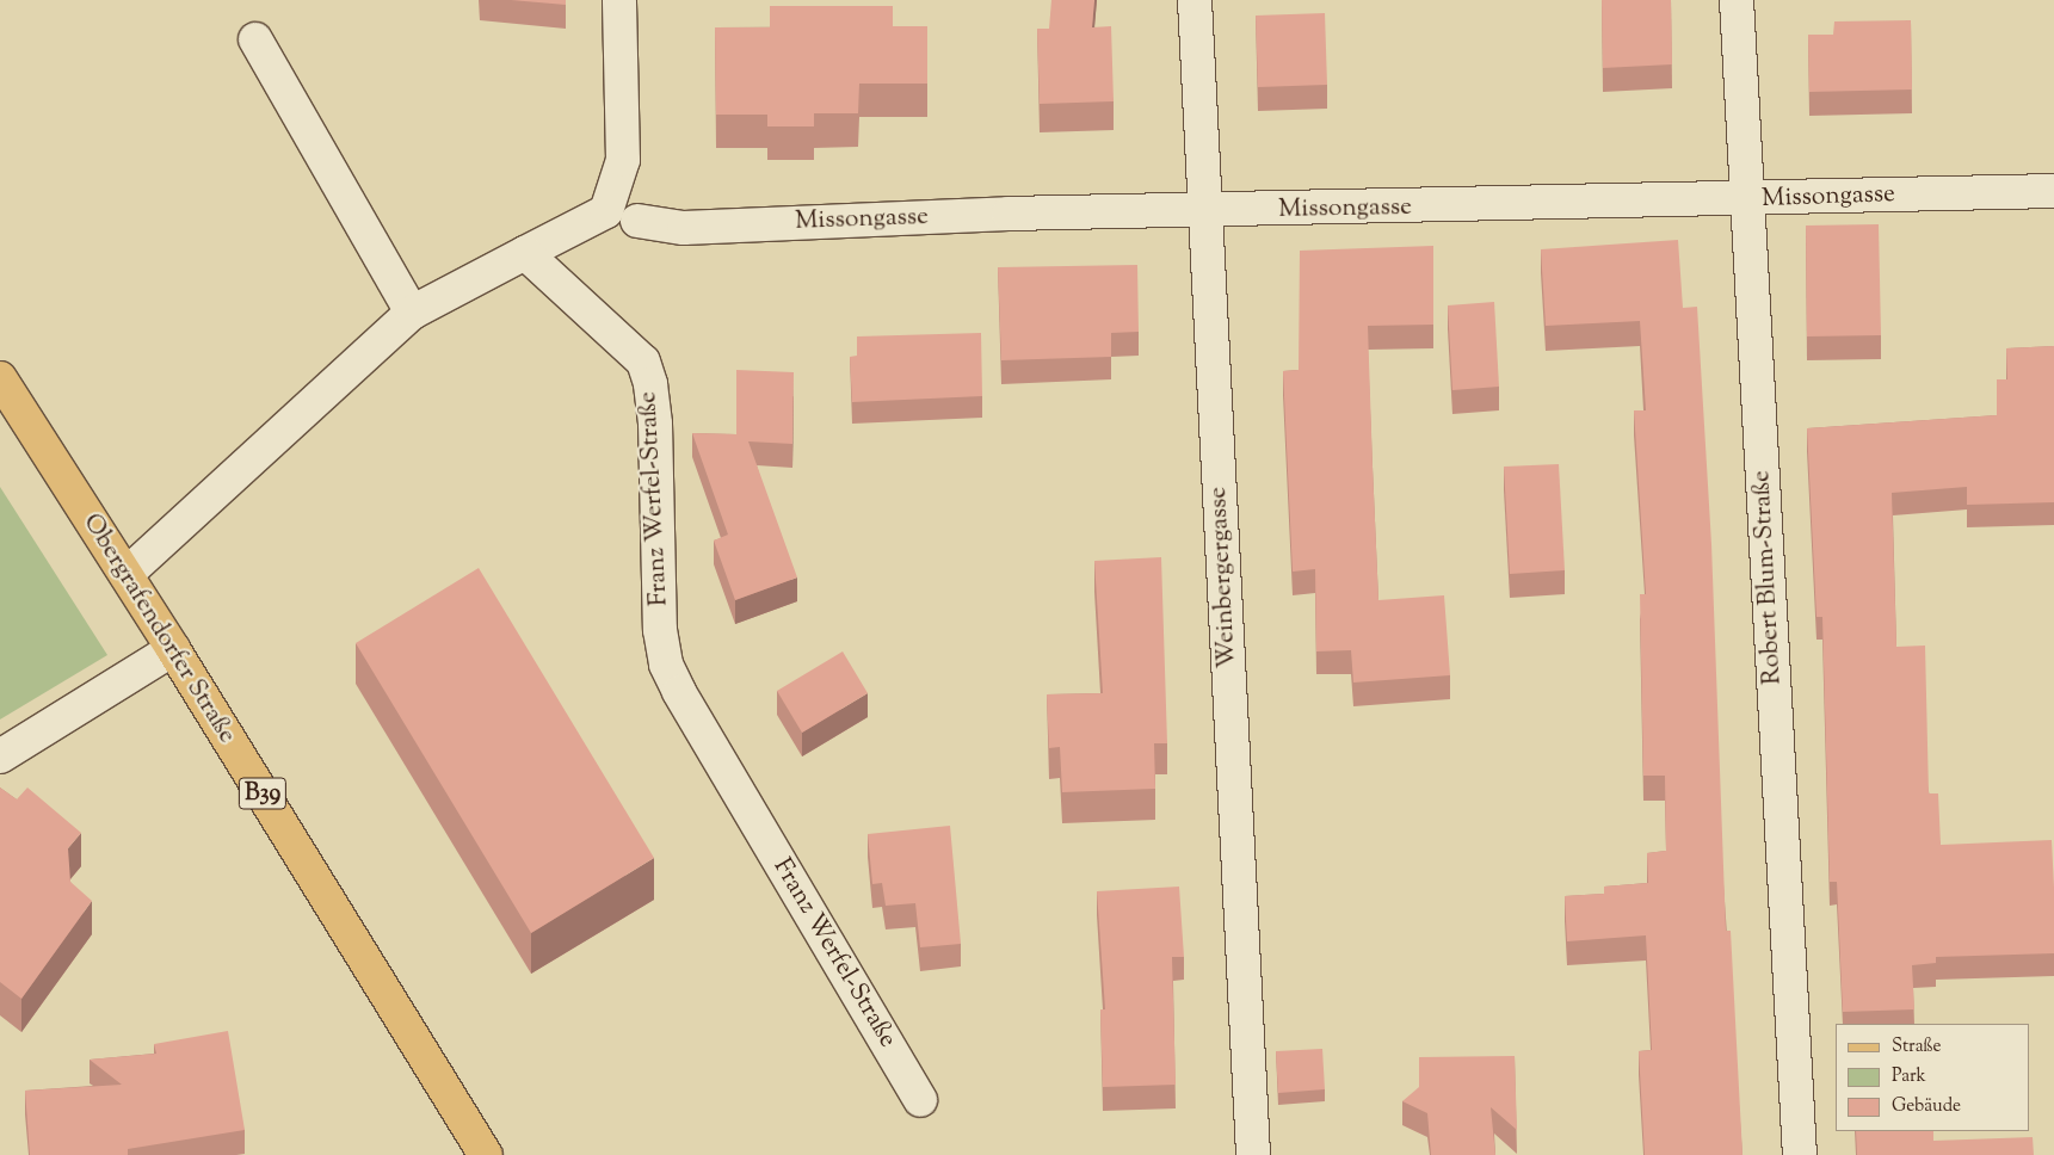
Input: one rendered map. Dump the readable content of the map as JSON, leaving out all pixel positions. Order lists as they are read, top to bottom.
{
  "streets": {
    "main road": ["Obergrafendorfer Straße", "B39"],
    "street": [
      "Missongasse",
      "Franz Werfel-Straße",
      "Weinbergergasse",
      "Robert Blum-Straße"
    ]
  },
  "crossings": [
    ["Missongasse", "Weinbergergasse"],
    ["Missongasse", "Robert Blum-Straße"]
  ],
  "legend": ["Straße", "Park", "Gebäude"]
}
